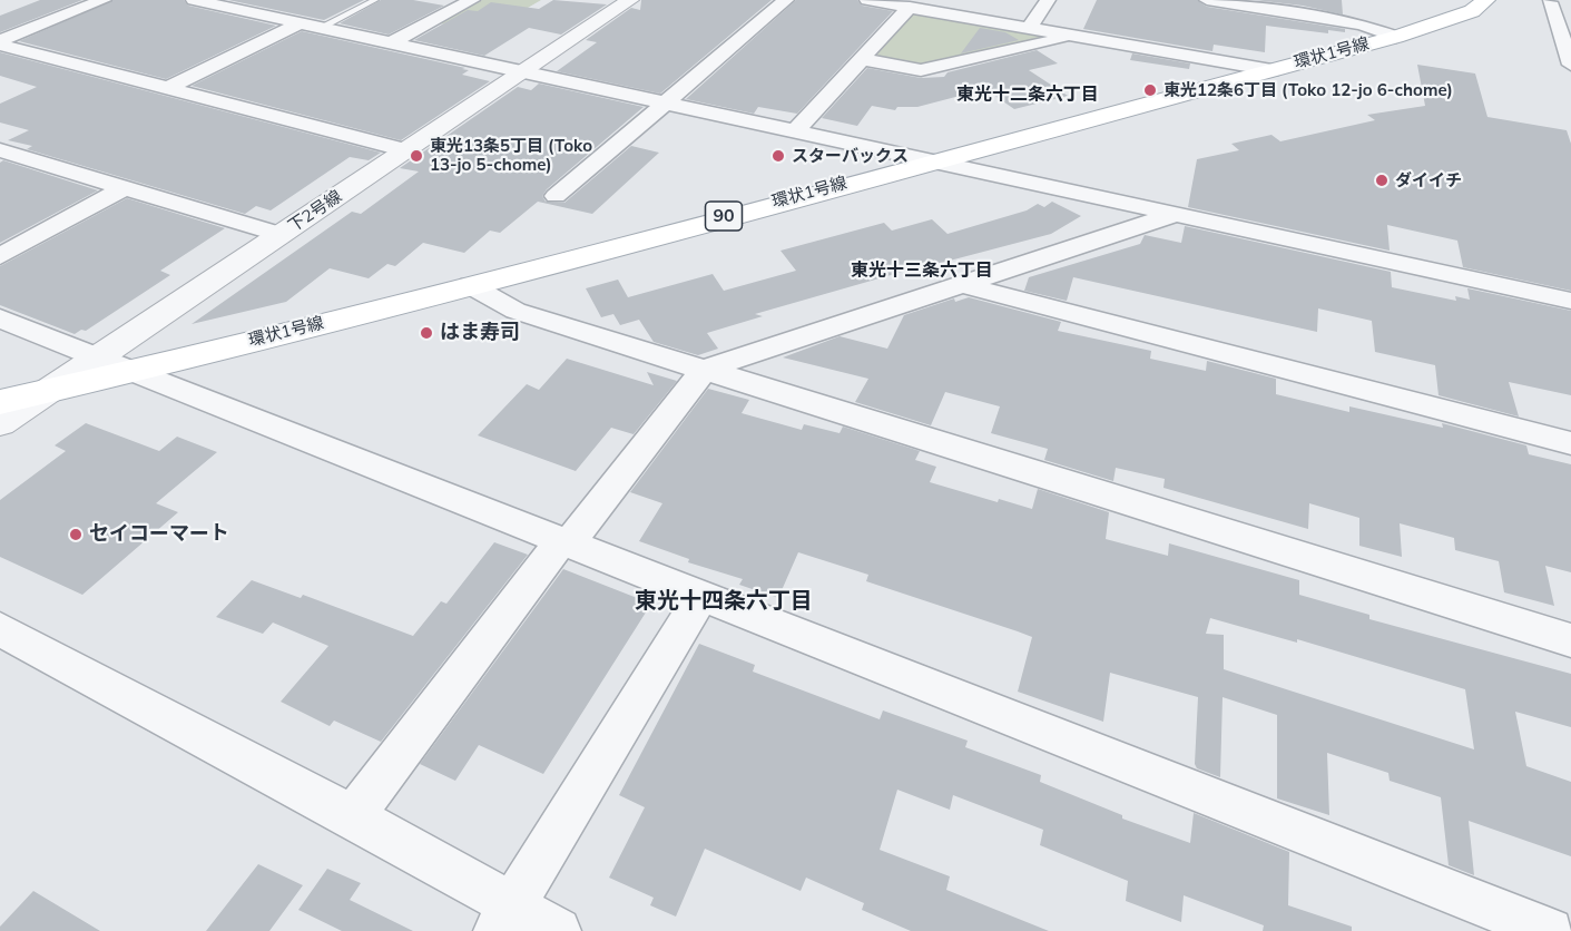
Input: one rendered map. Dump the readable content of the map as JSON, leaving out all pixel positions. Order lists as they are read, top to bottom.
{
  "streets": {
    "main road": ["環状1号線", "90"],
    "street": ["下2号線"]
  },
  "crossings": [
    ["環状1号線", "下2号線"]
  ],
  "districts": ["東光十二条六丁目", "東光十三条六丁目", "東光十四条六丁目"],
  "places": [
    "東光12条6丁目 (Toko 12-jo 6-chome)",
    "東光13条5丁目 (Toko 13-jo 5-chome)",
    "スターバックス",
    "ダイイチ",
    "はま寿司",
    "セイコーマート"
  ]
}
